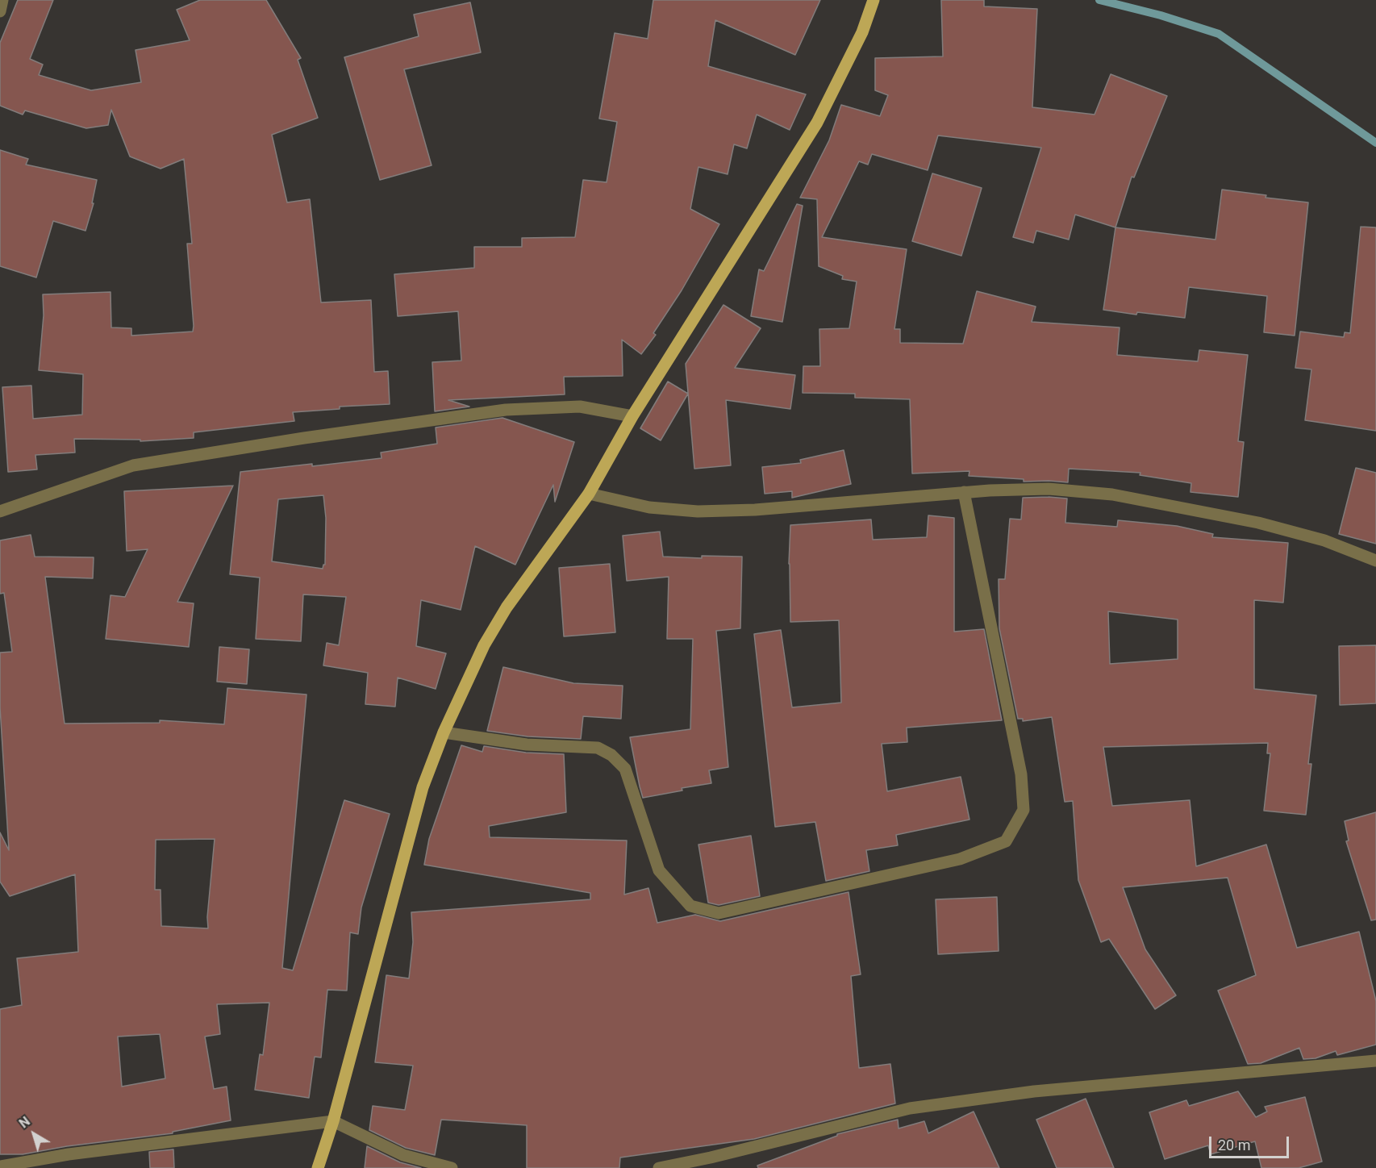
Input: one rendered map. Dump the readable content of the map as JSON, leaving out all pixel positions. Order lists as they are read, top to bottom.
{
  "scale_bar": "20 m",
  "north": "top left"
}
